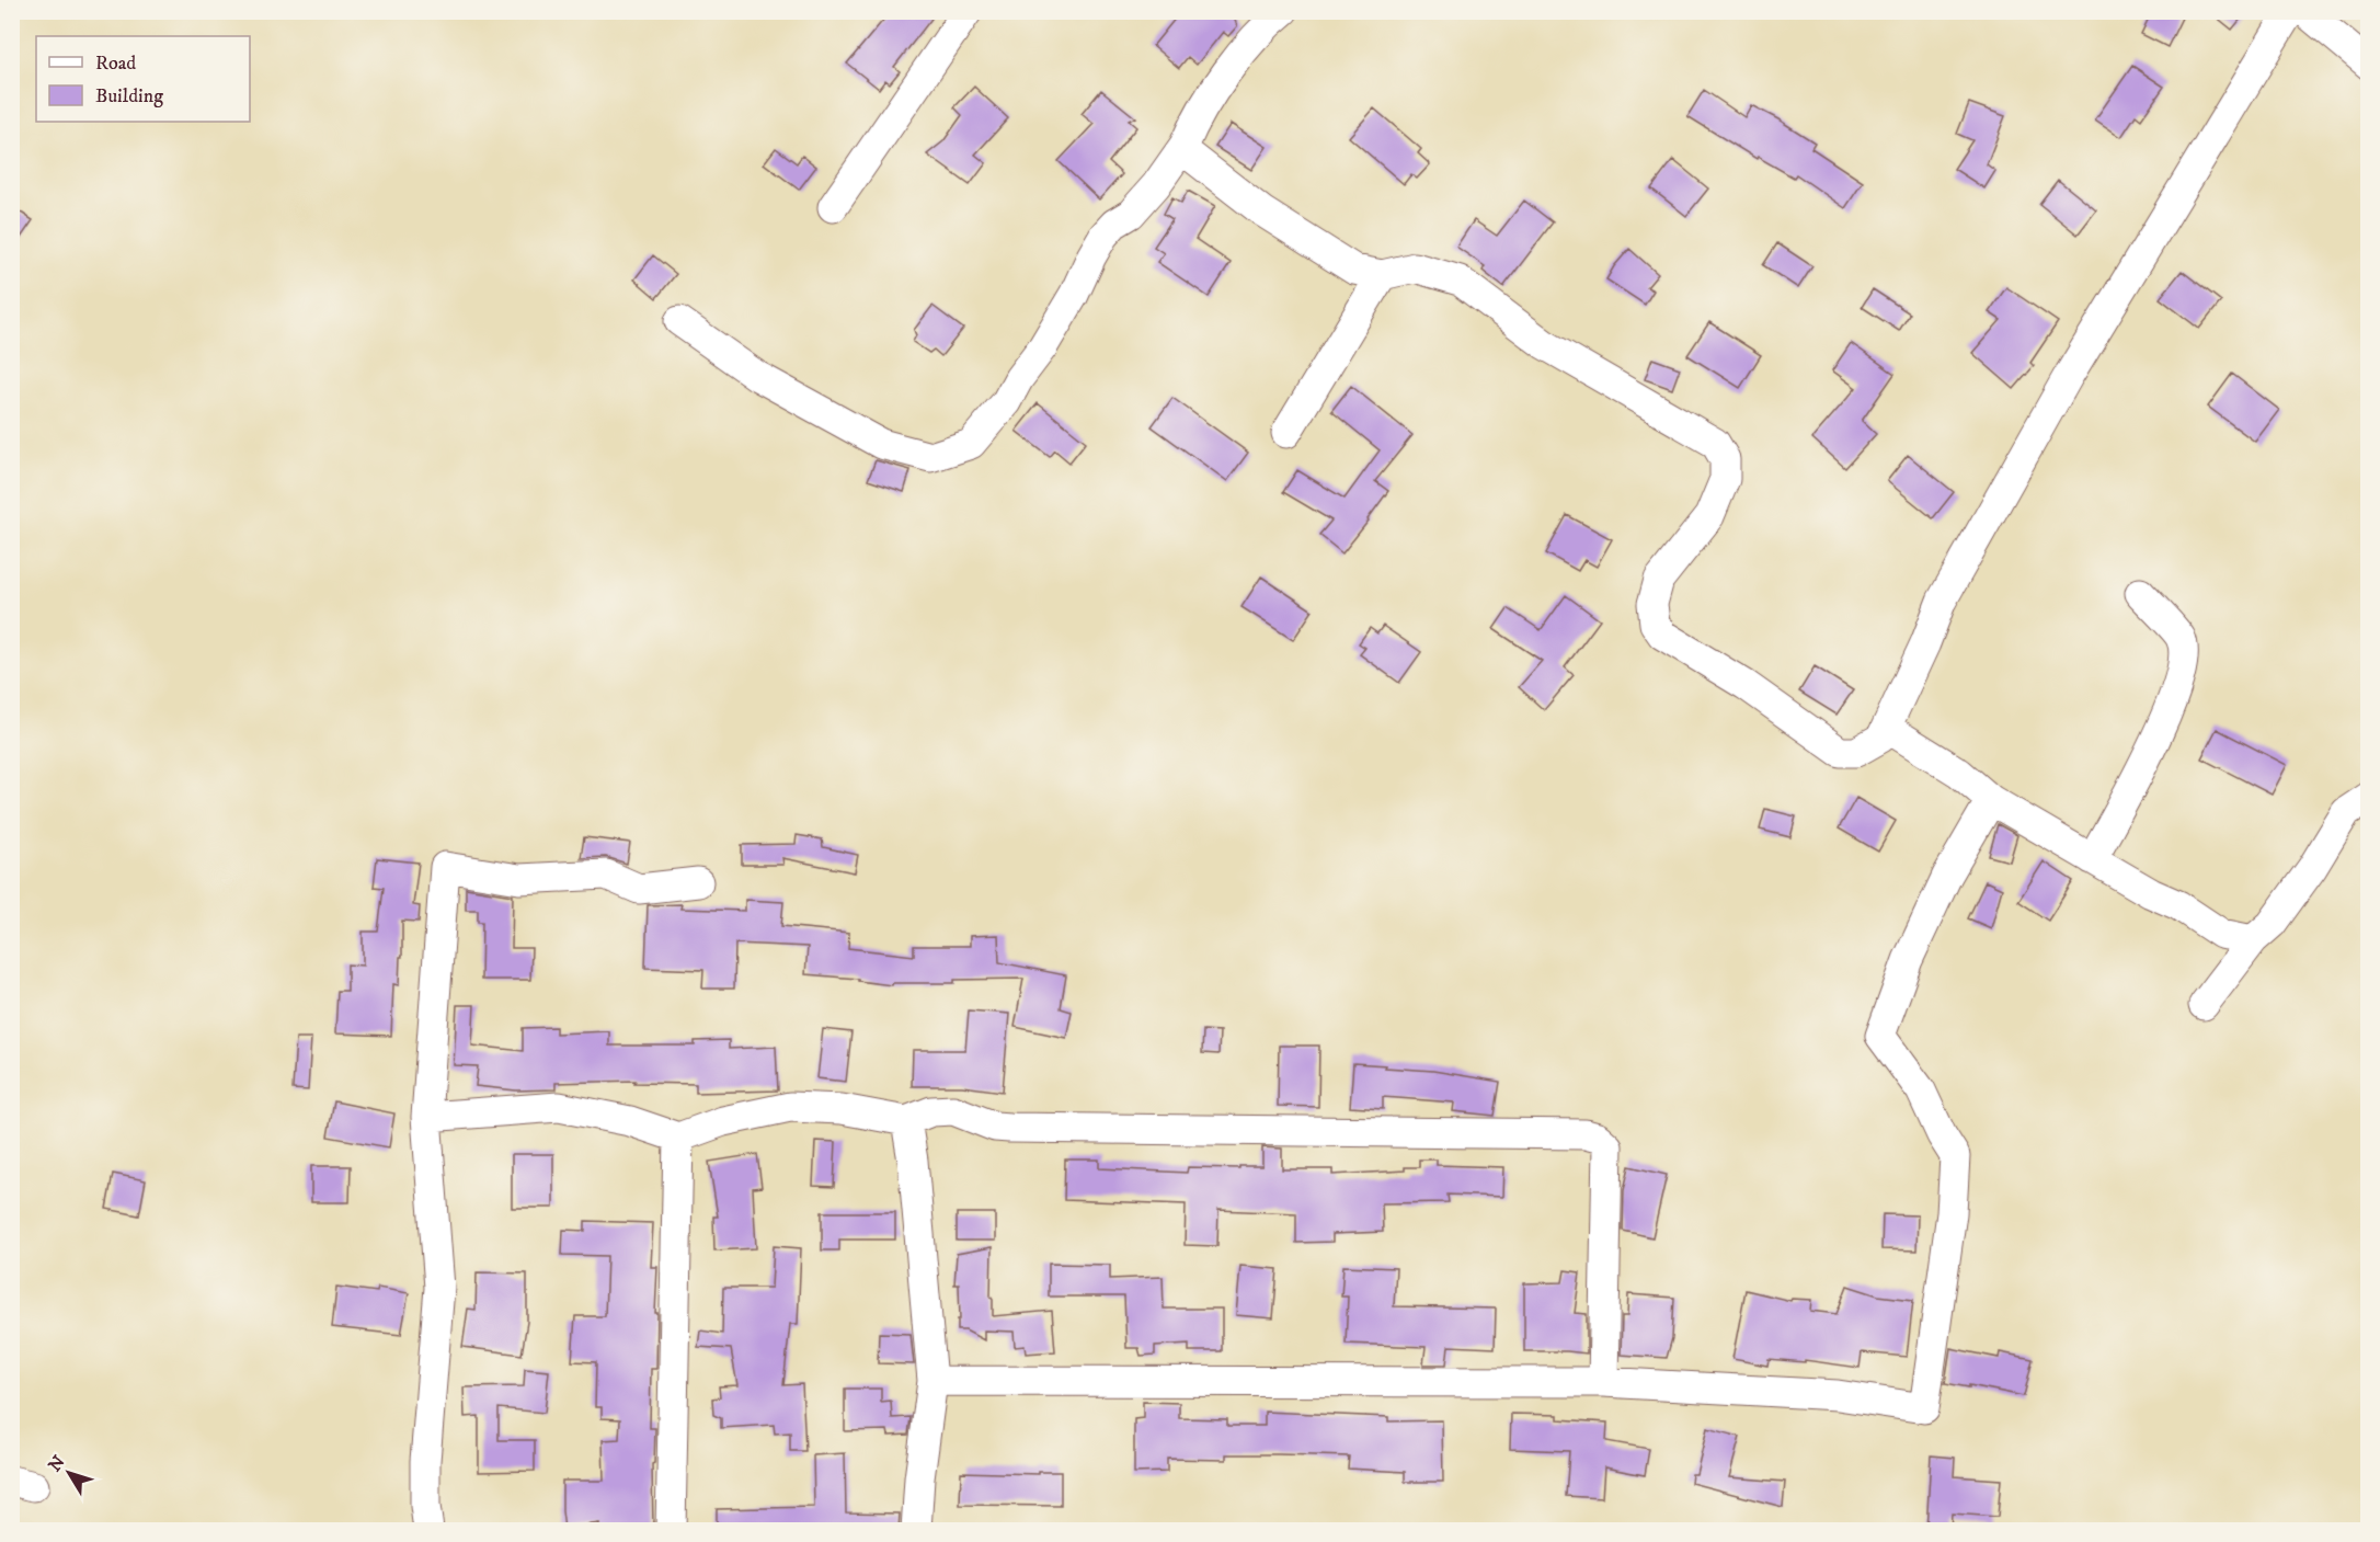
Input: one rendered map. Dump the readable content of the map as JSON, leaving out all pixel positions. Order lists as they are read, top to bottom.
{
  "legend": ["Road", "Building"],
  "north": "top left"
}
